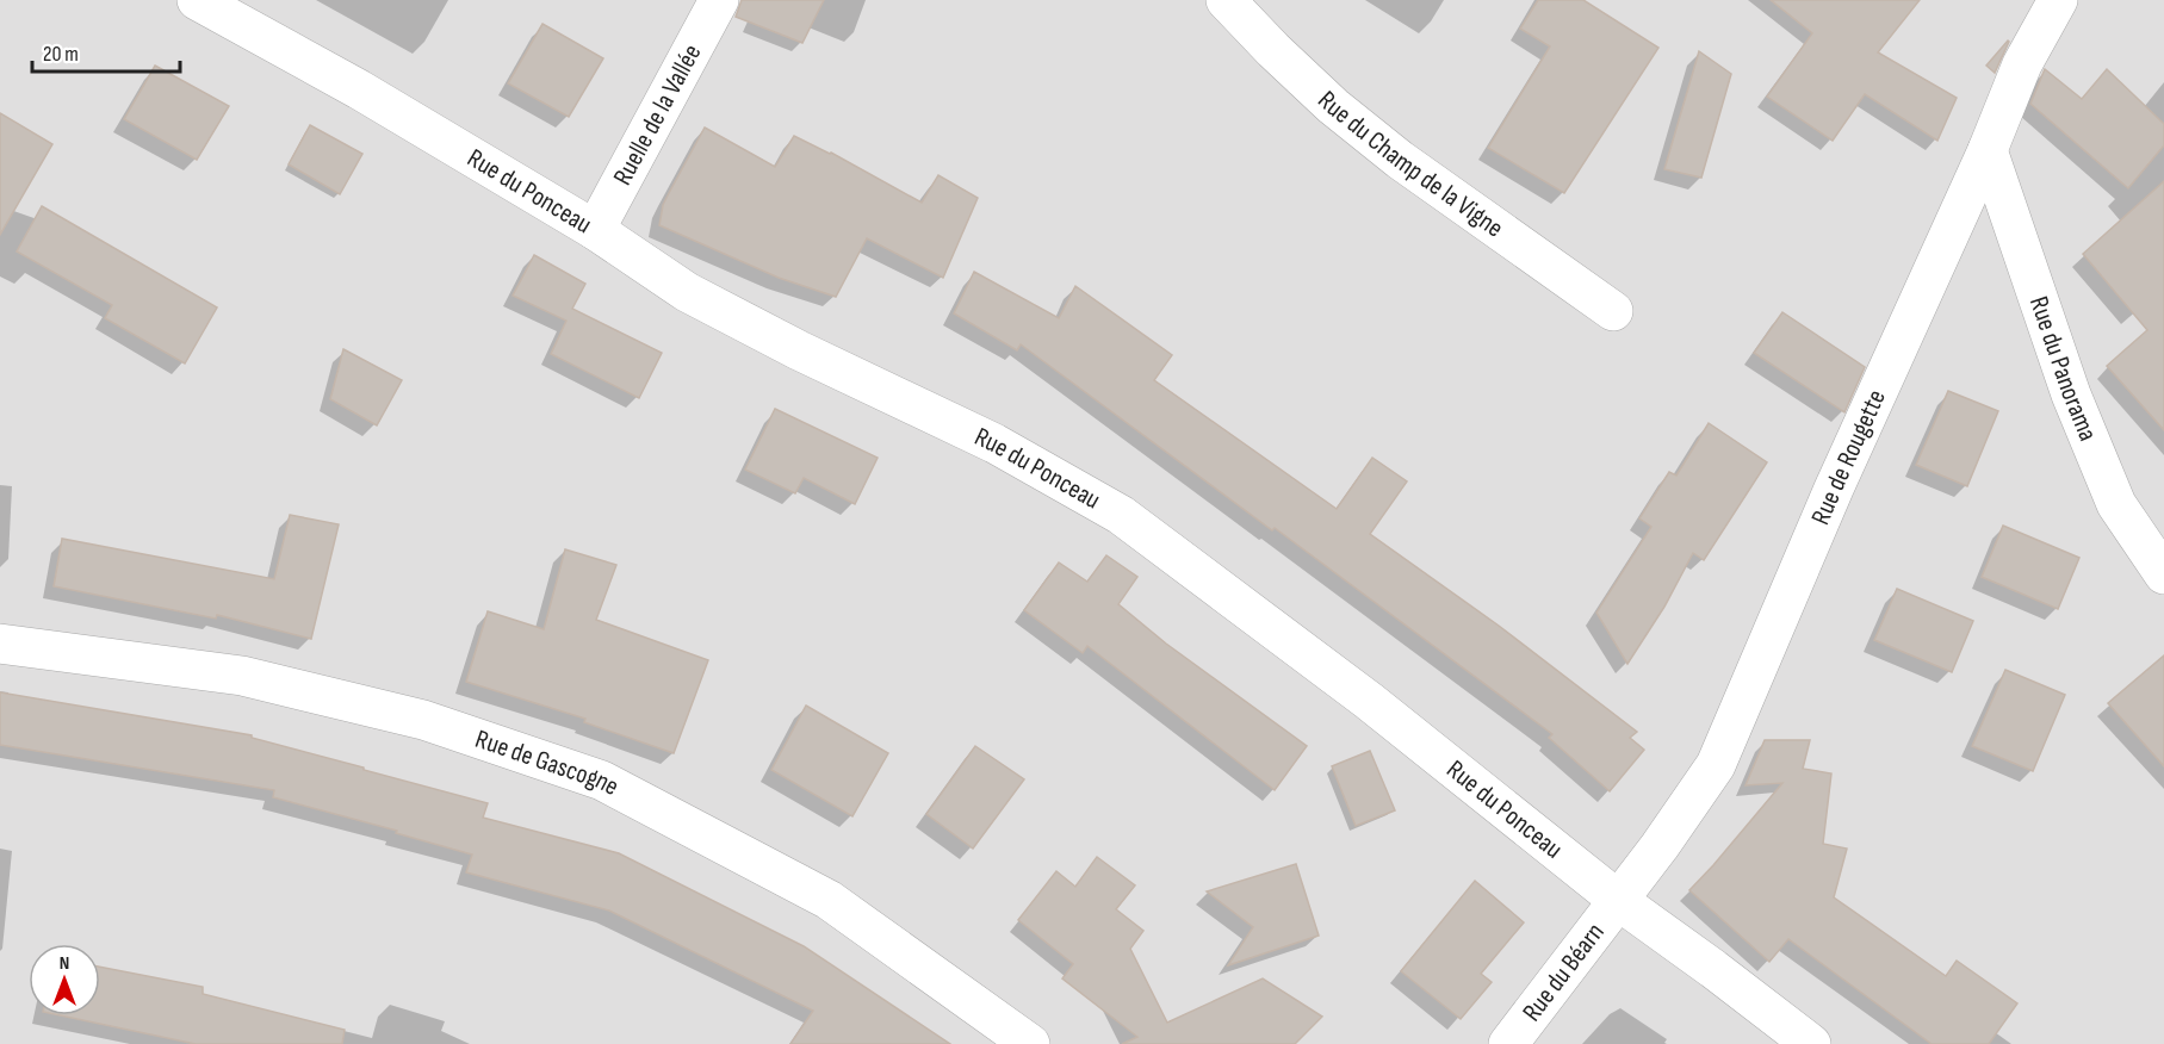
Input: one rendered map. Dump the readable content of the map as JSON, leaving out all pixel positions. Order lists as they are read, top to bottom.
{
  "streets": {
    "street": [
      "Ruelle de la Vallée",
      "Rue du Champ de la Vigne",
      "Rue du Ponceau",
      "Rue du Panorama",
      "Rue de Rougette",
      "Rue de Gascogne",
      "Rue du Béarn"
    ]
  },
  "crossings": [
    ["Ruelle de la Vallée", "Rue du Ponceau"],
    ["Rue du Ponceau", "Rue de Rougette"],
    ["Rue du Ponceau", "Rue du Béarn"],
    ["Rue du Panorama", "Rue de Rougette"],
    ["Rue de Rougette", "Rue du Béarn"]
  ],
  "scale_bar": "20 m",
  "north": "top"
}
